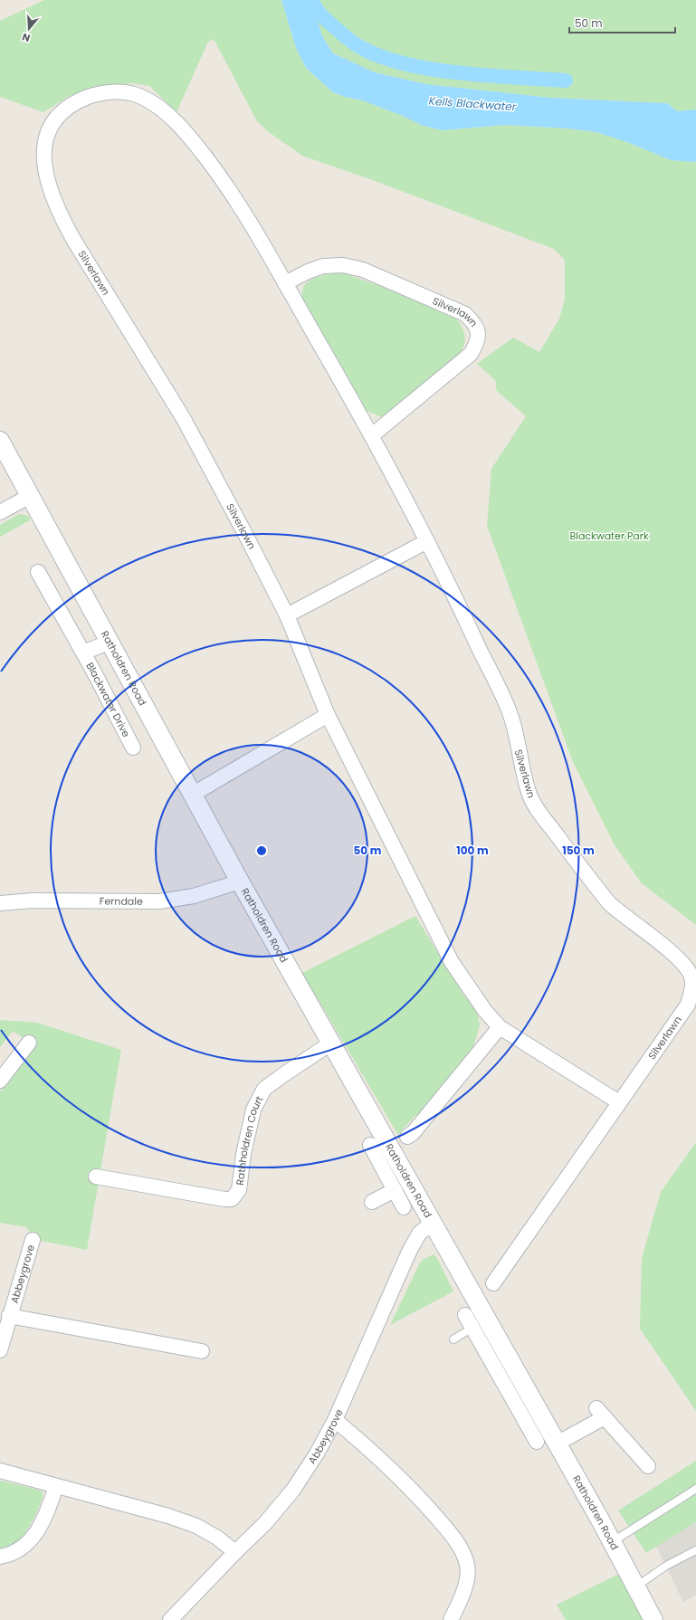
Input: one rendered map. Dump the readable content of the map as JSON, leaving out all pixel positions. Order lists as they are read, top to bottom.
{
  "streets": {
    "street": [
      "Silverlawn",
      "Ratholdren Road",
      "Blackwater Drive",
      "Ferndale",
      "Rathholdren Court",
      "Abbeygrove"
    ]
  },
  "crossings": [
    ["Ratholdren Road", "Blackwater Drive"],
    ["Ratholdren Road", "Ferndale"],
    ["Ratholdren Road", "Rathholdren Court"],
    ["Ratholdren Road", "Abbeygrove"]
  ],
  "water": ["Kells Blackwater"],
  "parks": ["Blackwater Park"],
  "scale_bar": "50 m",
  "north": "bottom",
  "rings": ["50 m", "100 m", "150 m"]
}
